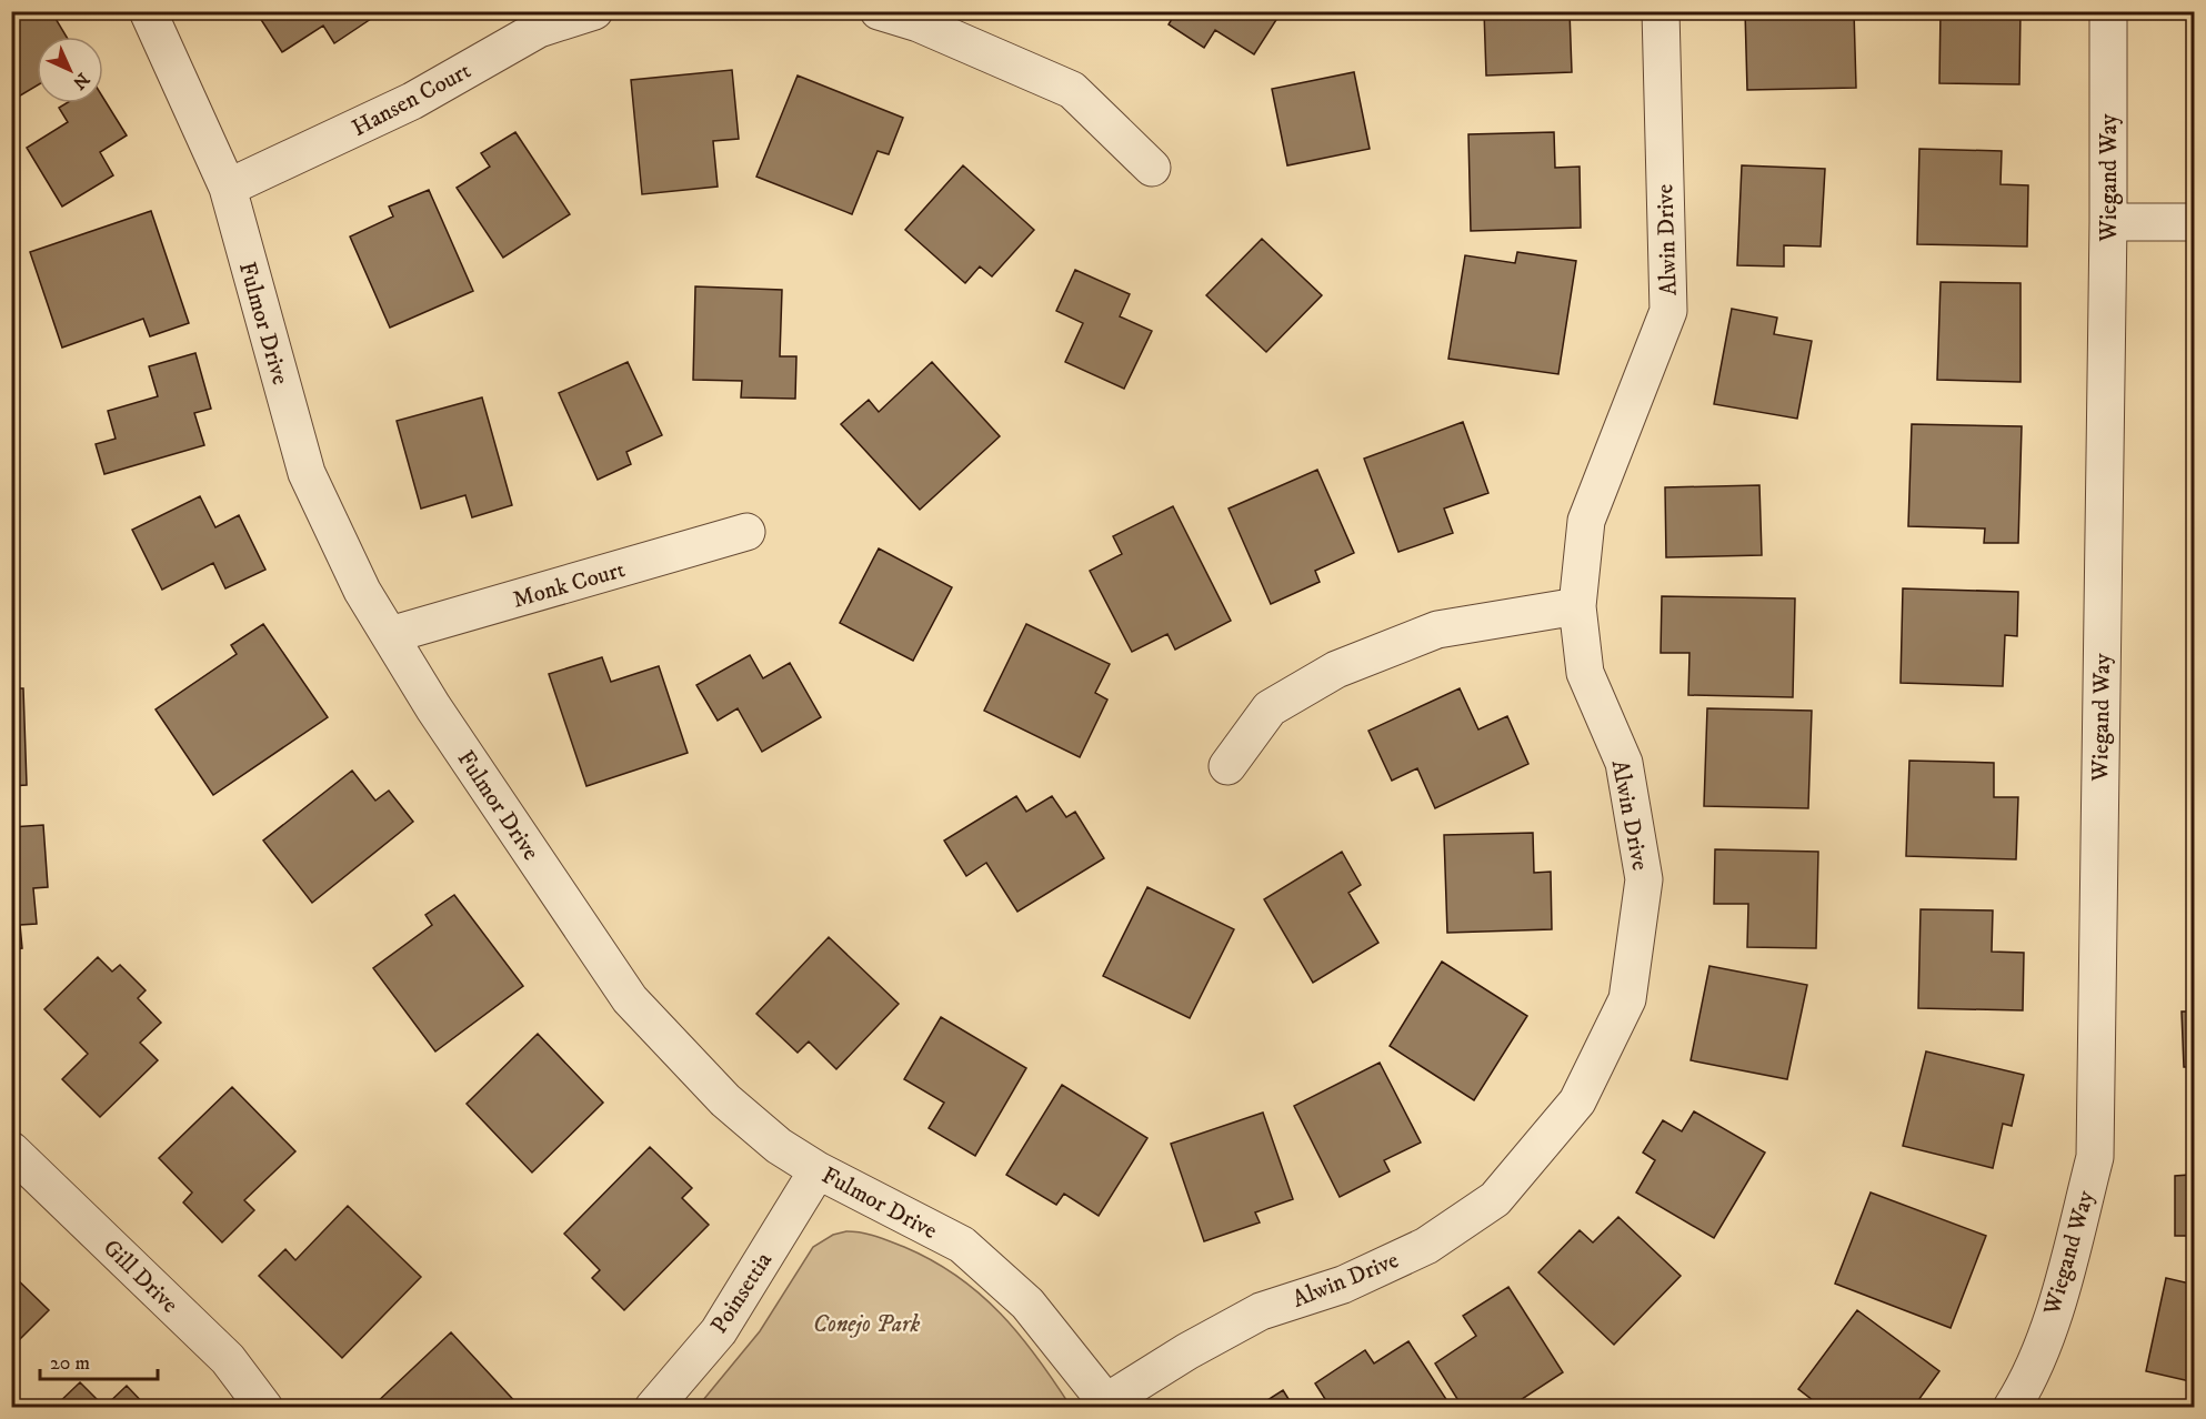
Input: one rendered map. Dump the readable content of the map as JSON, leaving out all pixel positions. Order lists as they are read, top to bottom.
{
  "streets": {
    "street": [
      "Hansen Court",
      "Wiegand Way",
      "Alwin Drive",
      "Fulmor Drive",
      "Monk Court",
      "Gill Drive",
      "Poinsettia"
    ]
  },
  "crossings": [
    ["Hansen Court", "Fulmor Drive"],
    ["Alwin Drive", "Fulmor Drive"],
    ["Fulmor Drive", "Monk Court"],
    ["Fulmor Drive", "Poinsettia"]
  ],
  "parks": ["Conejo Park"],
  "scale_bar": "20 m",
  "north": "bottom right"
}
